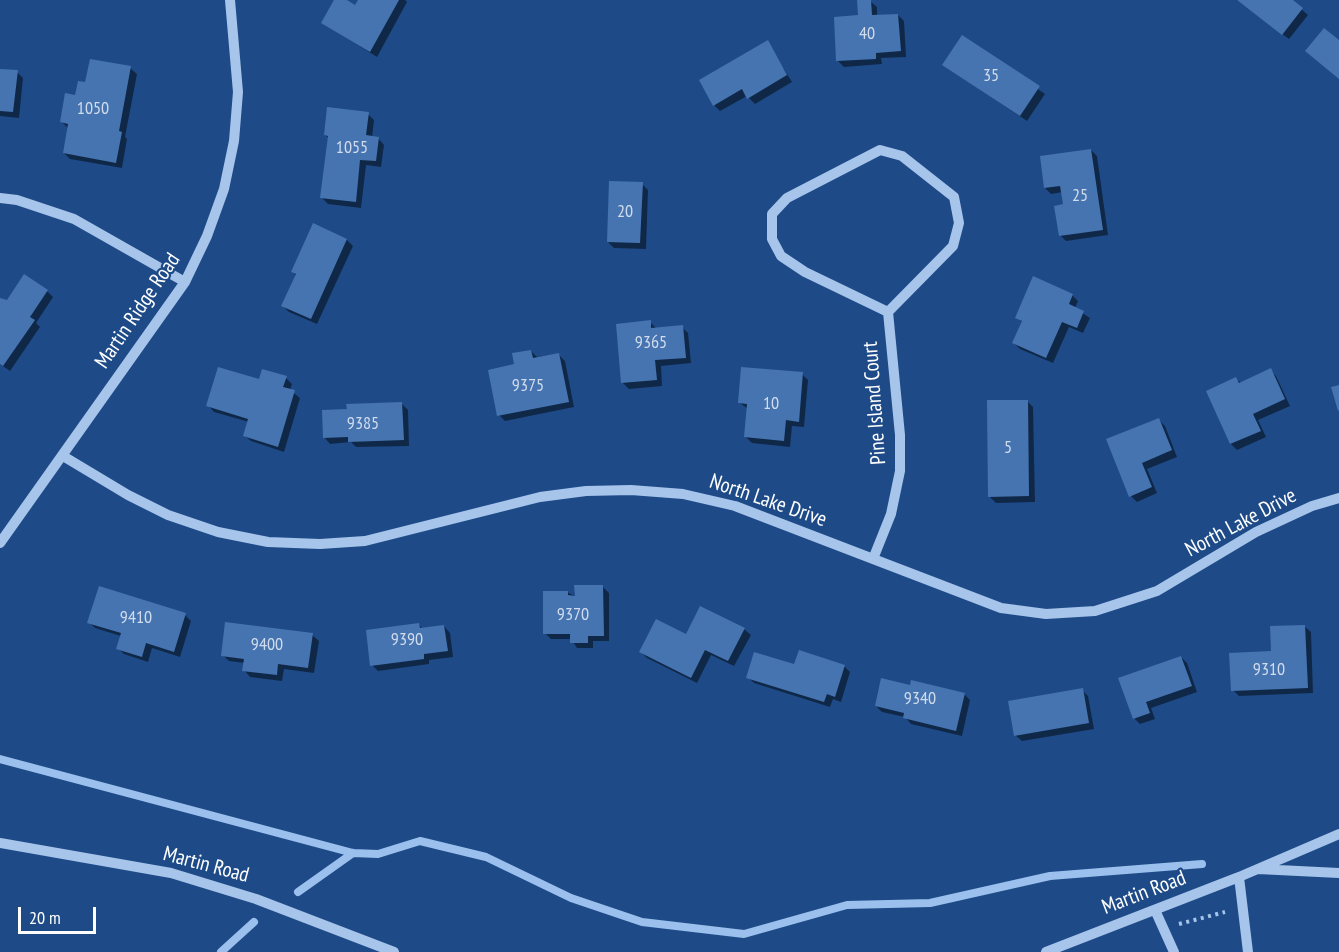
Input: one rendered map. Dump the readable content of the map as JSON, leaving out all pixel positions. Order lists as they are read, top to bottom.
{
  "streets": {
    "street": [
      "Martin Ridge Road",
      "Pine Island Court",
      "North Lake Drive",
      "Martin Road"
    ]
  },
  "crossings": [
    ["Martin Ridge Road", "North Lake Drive"],
    ["Pine Island Court", "North Lake Drive"]
  ],
  "house_numbers": [
    "40",
    "35",
    "1050",
    "1055",
    "25",
    "20",
    "9365",
    "9375",
    "10",
    "9385",
    "5",
    "9370",
    "9410",
    "9390",
    "9400",
    "9310",
    "9340"
  ],
  "scale_bar": "20 m"
}
